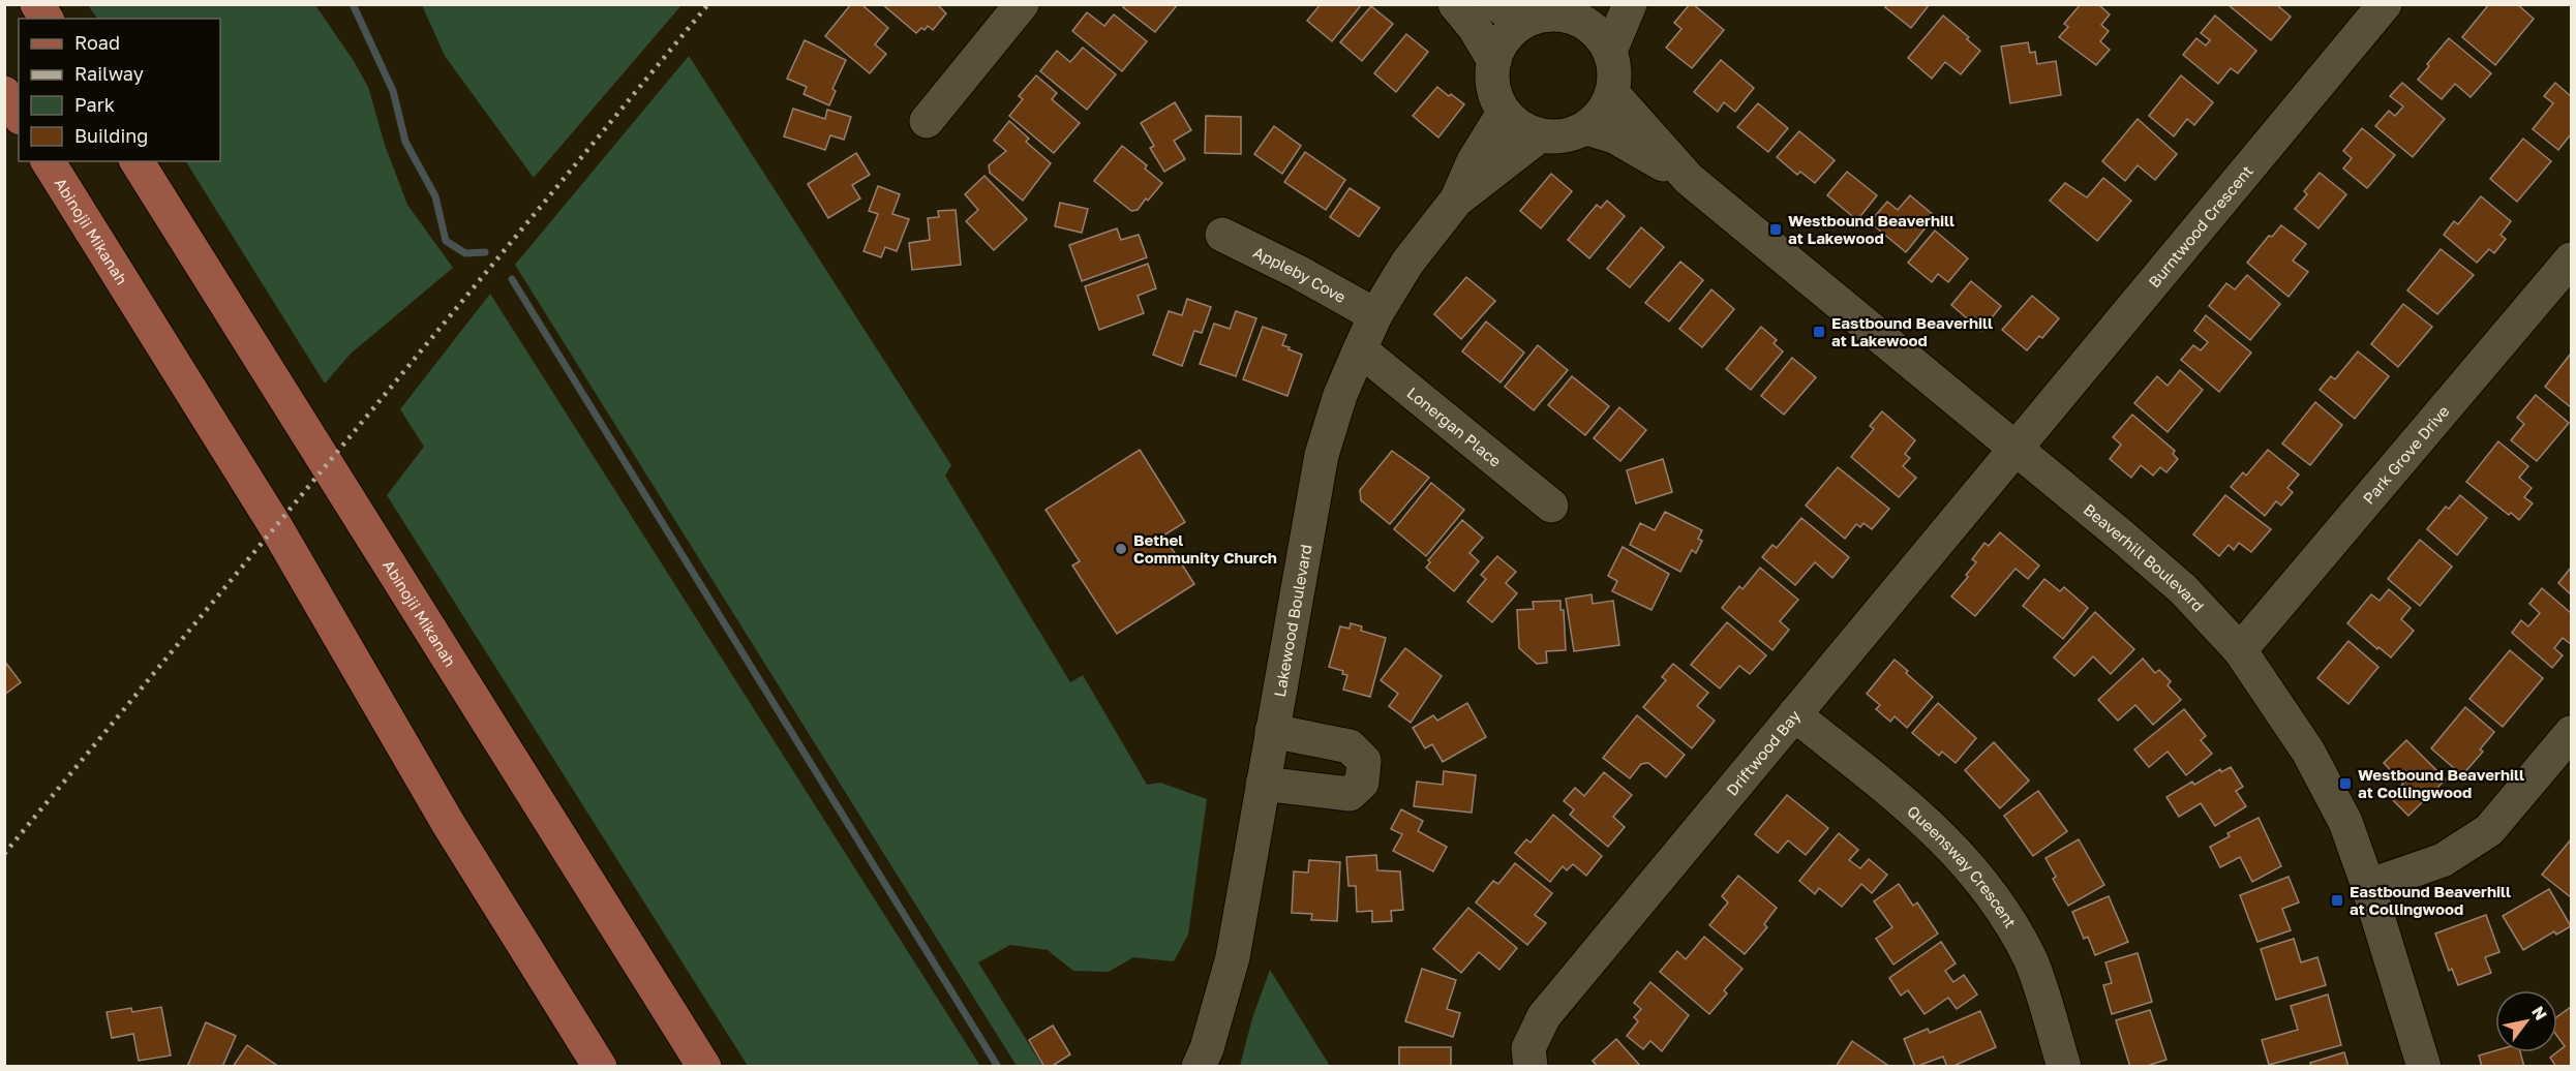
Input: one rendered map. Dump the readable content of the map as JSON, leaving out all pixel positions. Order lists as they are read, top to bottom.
{
  "streets": {
    "main road": ["Abinojii Mikanah"],
    "street": [
      "Burntwood Crescent",
      "Appleby Cove",
      "Lonergan Place",
      "Park Grove Drive",
      "Beaverhill Boulevard",
      "Lakewood Boulevard",
      "Driftwood Bay",
      "Queensway Crescent"
    ]
  },
  "crossings": [
    ["Burntwood Crescent", "Beaverhill Boulevard"],
    ["Burntwood Crescent", "Driftwood Bay"],
    ["Appleby Cove", "Lakewood Boulevard"],
    ["Lonergan Place", "Lakewood Boulevard"],
    ["Park Grove Drive", "Beaverhill Boulevard"],
    ["Beaverhill Boulevard", "Lakewood Boulevard"],
    ["Beaverhill Boulevard", "Driftwood Bay"],
    ["Driftwood Bay", "Queensway Crescent"]
  ],
  "places": {
    "transit": [
      "Westbound Beaverhill at Lakewood",
      "Eastbound Beaverhill at Lakewood",
      "Westbound Beaverhill at Collingwood",
      "Eastbound Beaverhill at Collingwood"
    ],
    "other": ["Bethel Community Church"]
  },
  "legend": [
    "Road",
    "Railway",
    "Park",
    "Building"
  ],
  "north": "top right"
}
